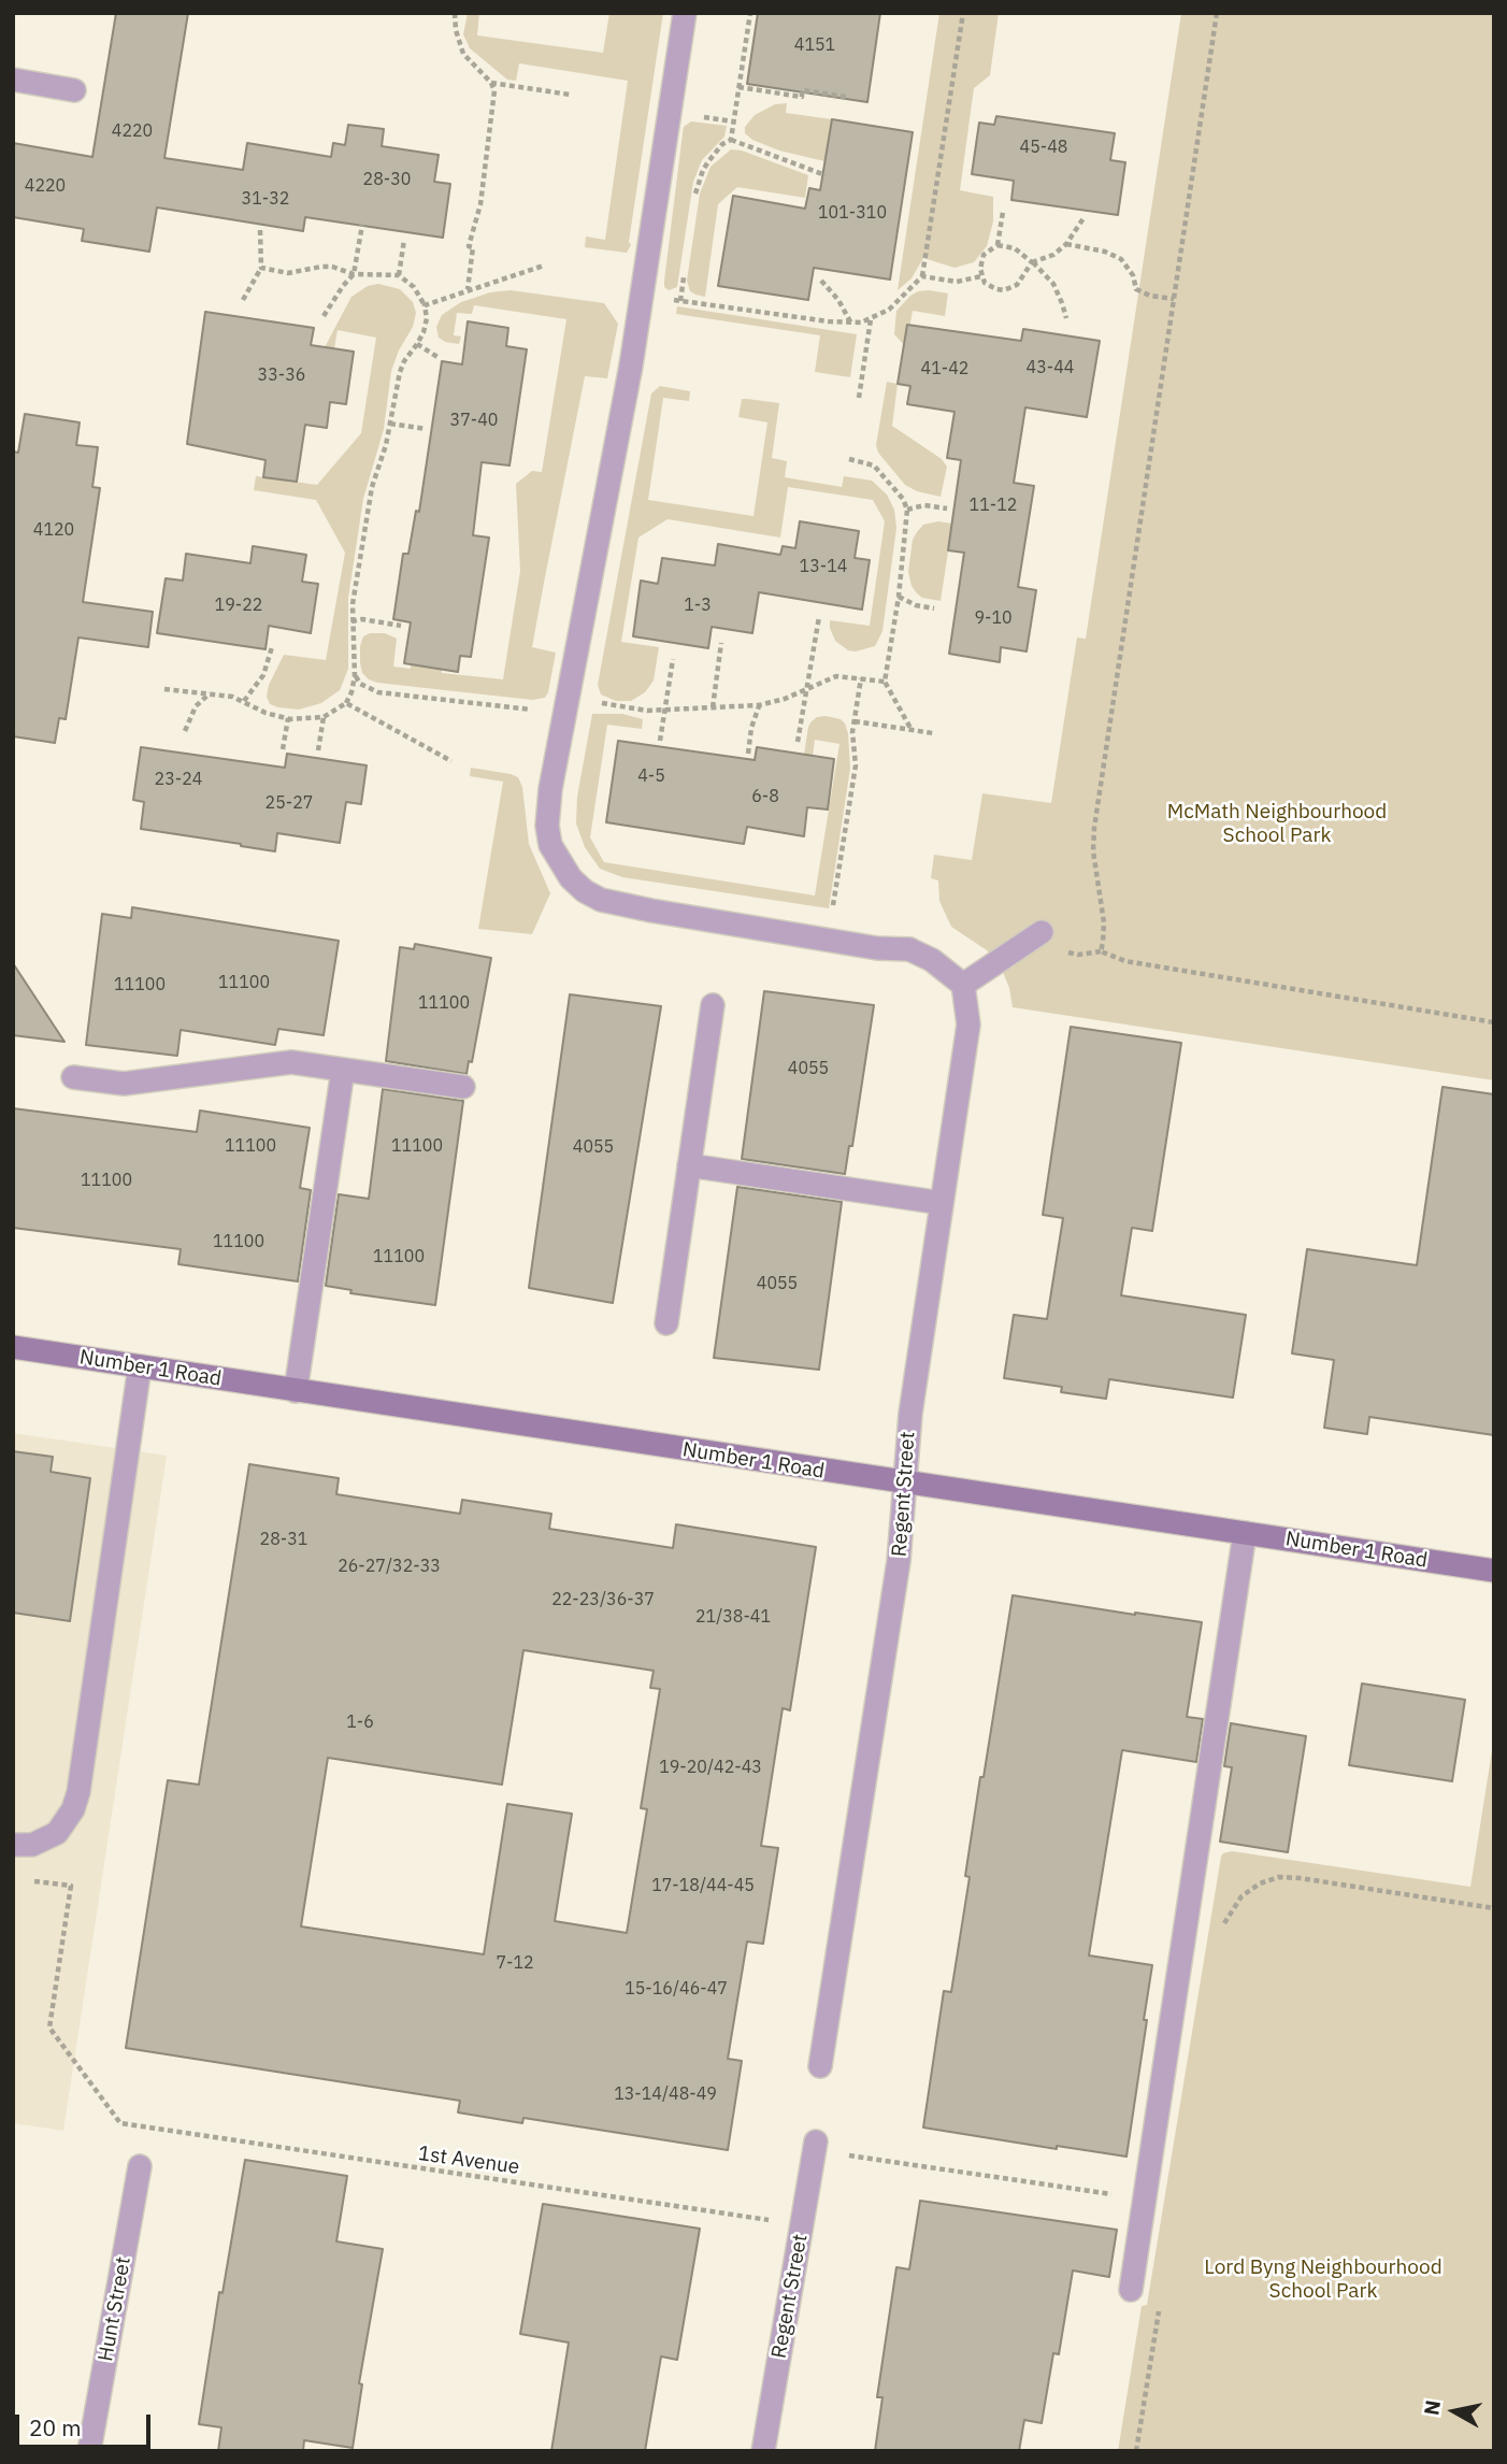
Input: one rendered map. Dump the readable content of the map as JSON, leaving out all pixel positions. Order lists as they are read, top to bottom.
{
  "streets": {
    "street": ["Number 1 Road", "Regent Street", "Hunt Street"],
    "path": ["1st Avenue"]
  },
  "crossings": [
    ["Number 1 Road", "Regent Street"]
  ],
  "parks": ["McMath Neighbourhood School Park", "Lord Byng Neighbourhood School Park"],
  "house_numbers": [
    "4151",
    "4220",
    "45-48",
    "28-30",
    "4220",
    "31-32",
    "101-310",
    "43-44",
    "41-42",
    "33-36",
    "37-40",
    "11-12",
    "4120",
    "13-14",
    "19-22",
    "1-3",
    "9-10",
    "4-5",
    "23-24",
    "6-8",
    "25-27",
    "11100",
    "11100",
    "11100",
    "4055",
    "11100",
    "11100",
    "4055",
    "11100",
    "11100",
    "11100",
    "4055",
    "28-31",
    "26-27/32-33",
    "22-23/36-37",
    "21/38-41",
    "1-6",
    "19-20/42-43",
    "17-18/44-45",
    "7-12",
    "15-16/46-47",
    "13-14/48-49"
  ],
  "scale_bar": "20 m",
  "north": "left"
}
